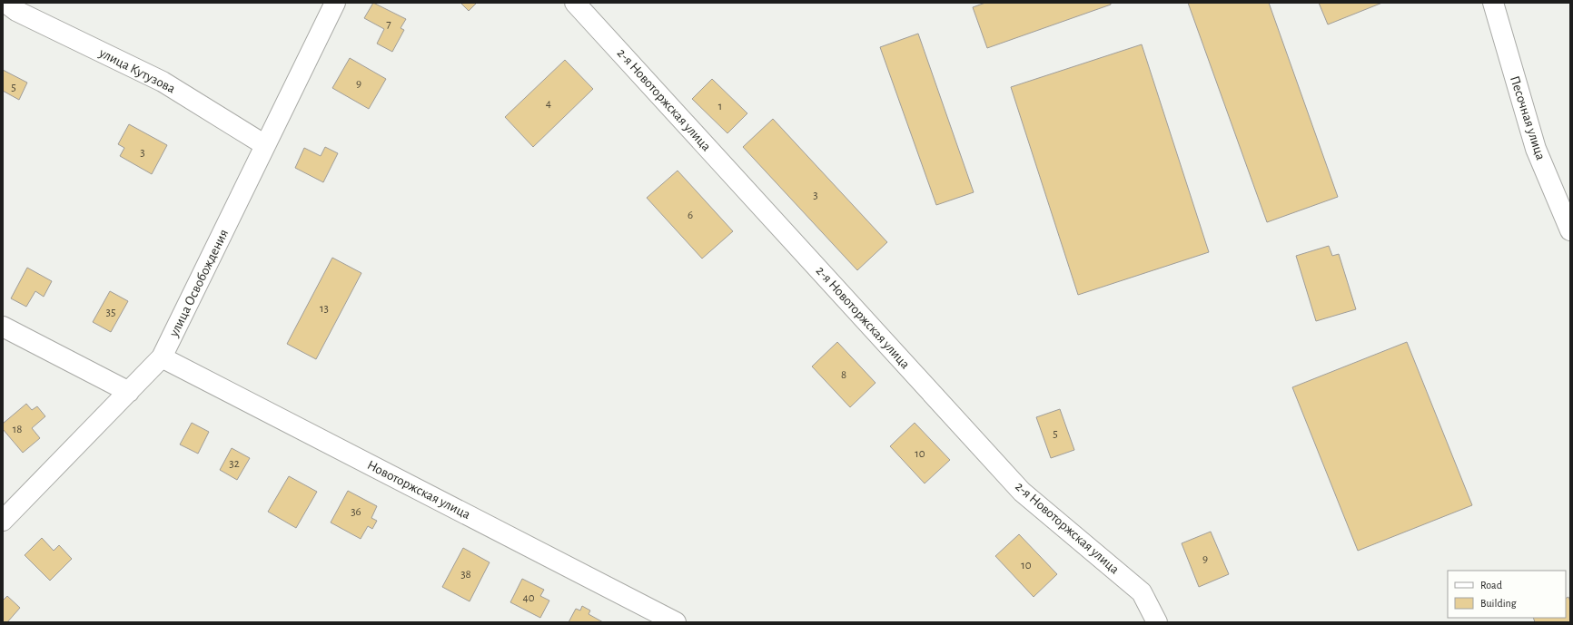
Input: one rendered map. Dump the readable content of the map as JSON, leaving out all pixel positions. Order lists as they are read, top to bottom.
{
  "streets": {
    "street": [
      "улица Кутузова",
      "2-я Новоторжская улица",
      "Песочная улица",
      "улица Освобождения",
      "Новоторжская улица"
    ]
  },
  "crossings": [
    ["улица Кутузова", "улица Освобождения"],
    ["улица Освобождения", "Новоторжская улица"]
  ],
  "house_numbers": [
    "7",
    "9",
    "5",
    "4",
    "1",
    "3",
    "3",
    "6",
    "13",
    "35",
    "8",
    "18",
    "5",
    "10",
    "32",
    "36",
    "9",
    "10",
    "38",
    "40"
  ],
  "legend": ["Road", "Building"]
}
